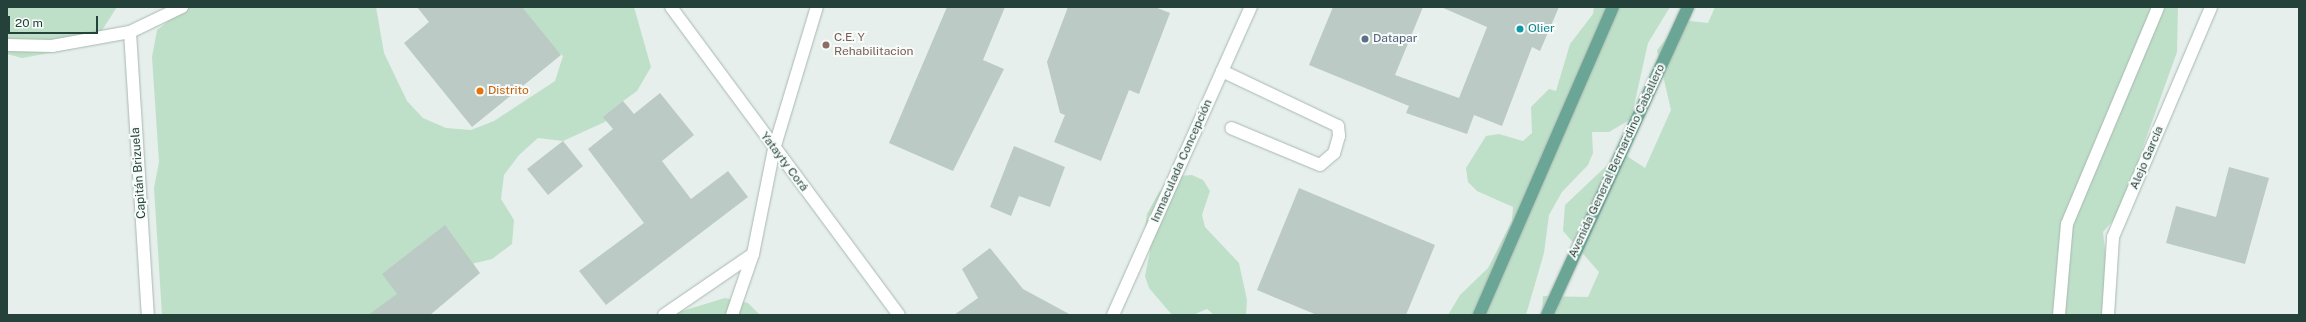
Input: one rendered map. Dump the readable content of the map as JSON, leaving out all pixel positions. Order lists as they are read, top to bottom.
{
  "streets": {
    "main road": ["Avenida General Bernardino Caballero"],
    "street": [
      "Alejo García",
      "Inmaculada Concepción",
      "Yatayty Corá",
      "Capitán Brizuela"
    ]
  },
  "places": [
    "Olier",
    "Datapar",
    "C.E. Y Rehabilitacion",
    "Distrito"
  ],
  "scale_bar": "20 m"
}
